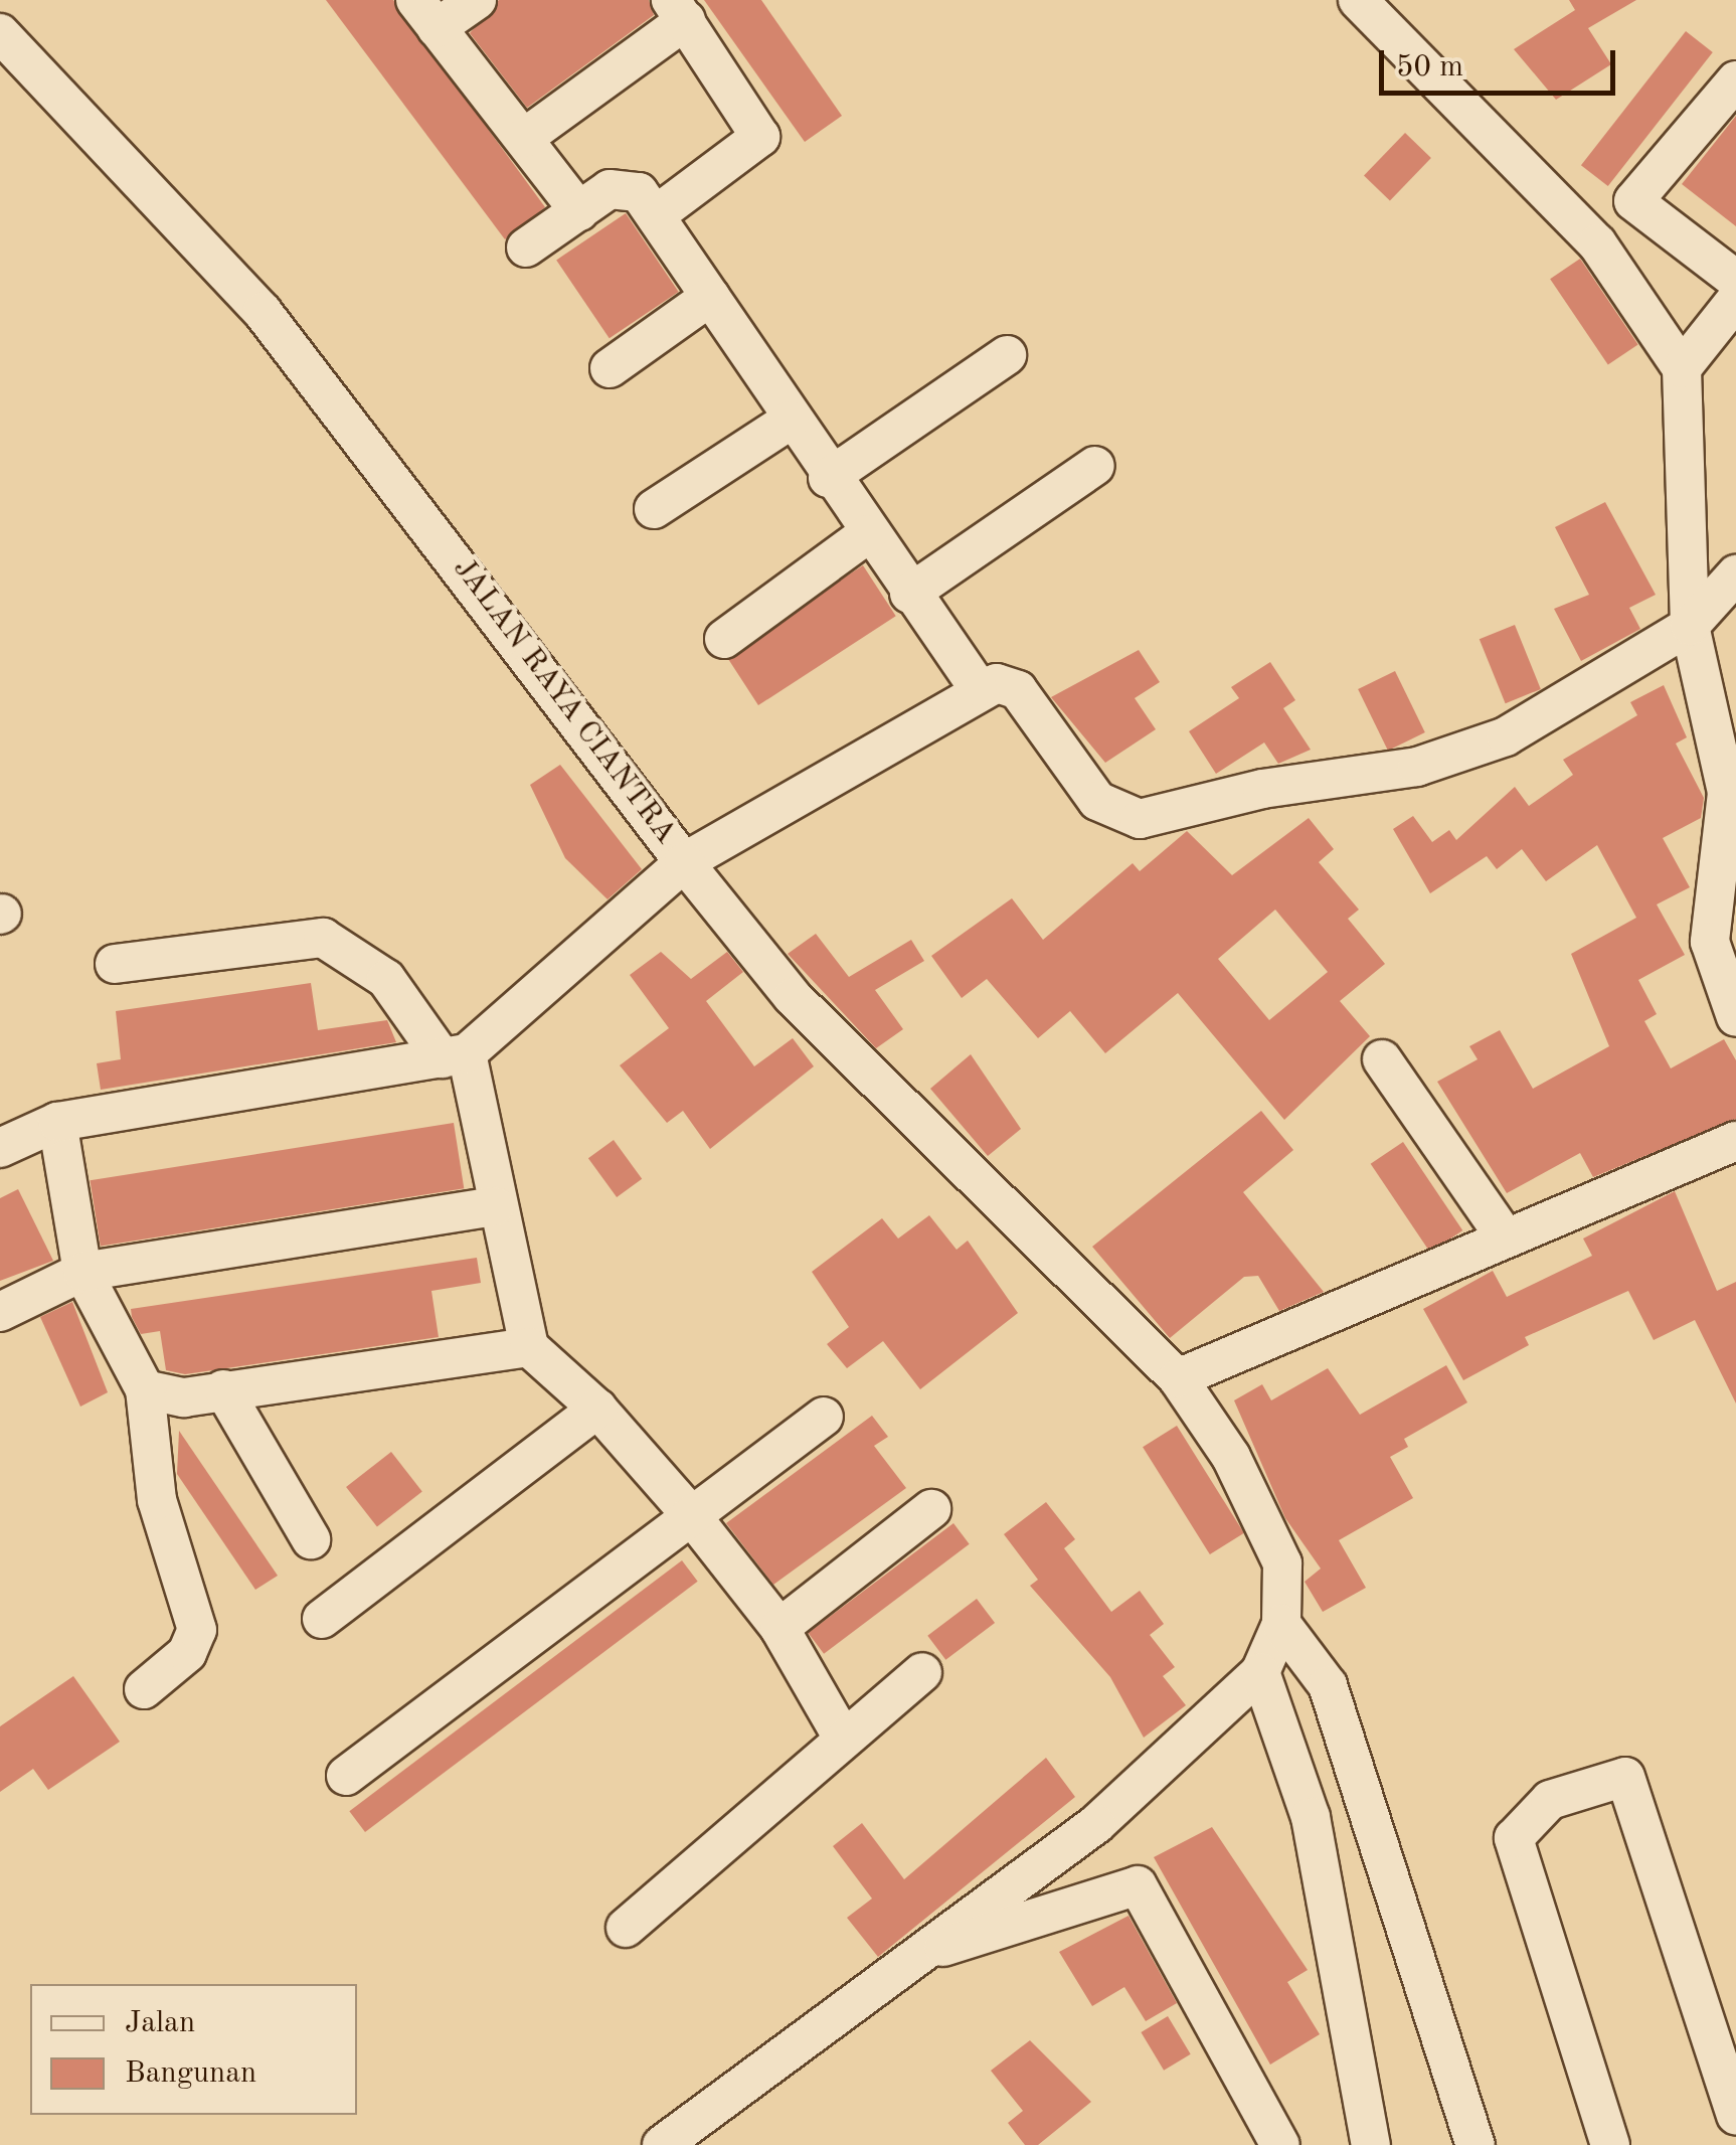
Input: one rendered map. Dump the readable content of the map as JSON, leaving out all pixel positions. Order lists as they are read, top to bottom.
{
  "streets": {
    "street": ["JALAN RAYA CIANTRA"]
  },
  "legend": ["Jalan", "Bangunan"],
  "scale_bar": "50 m"
}
